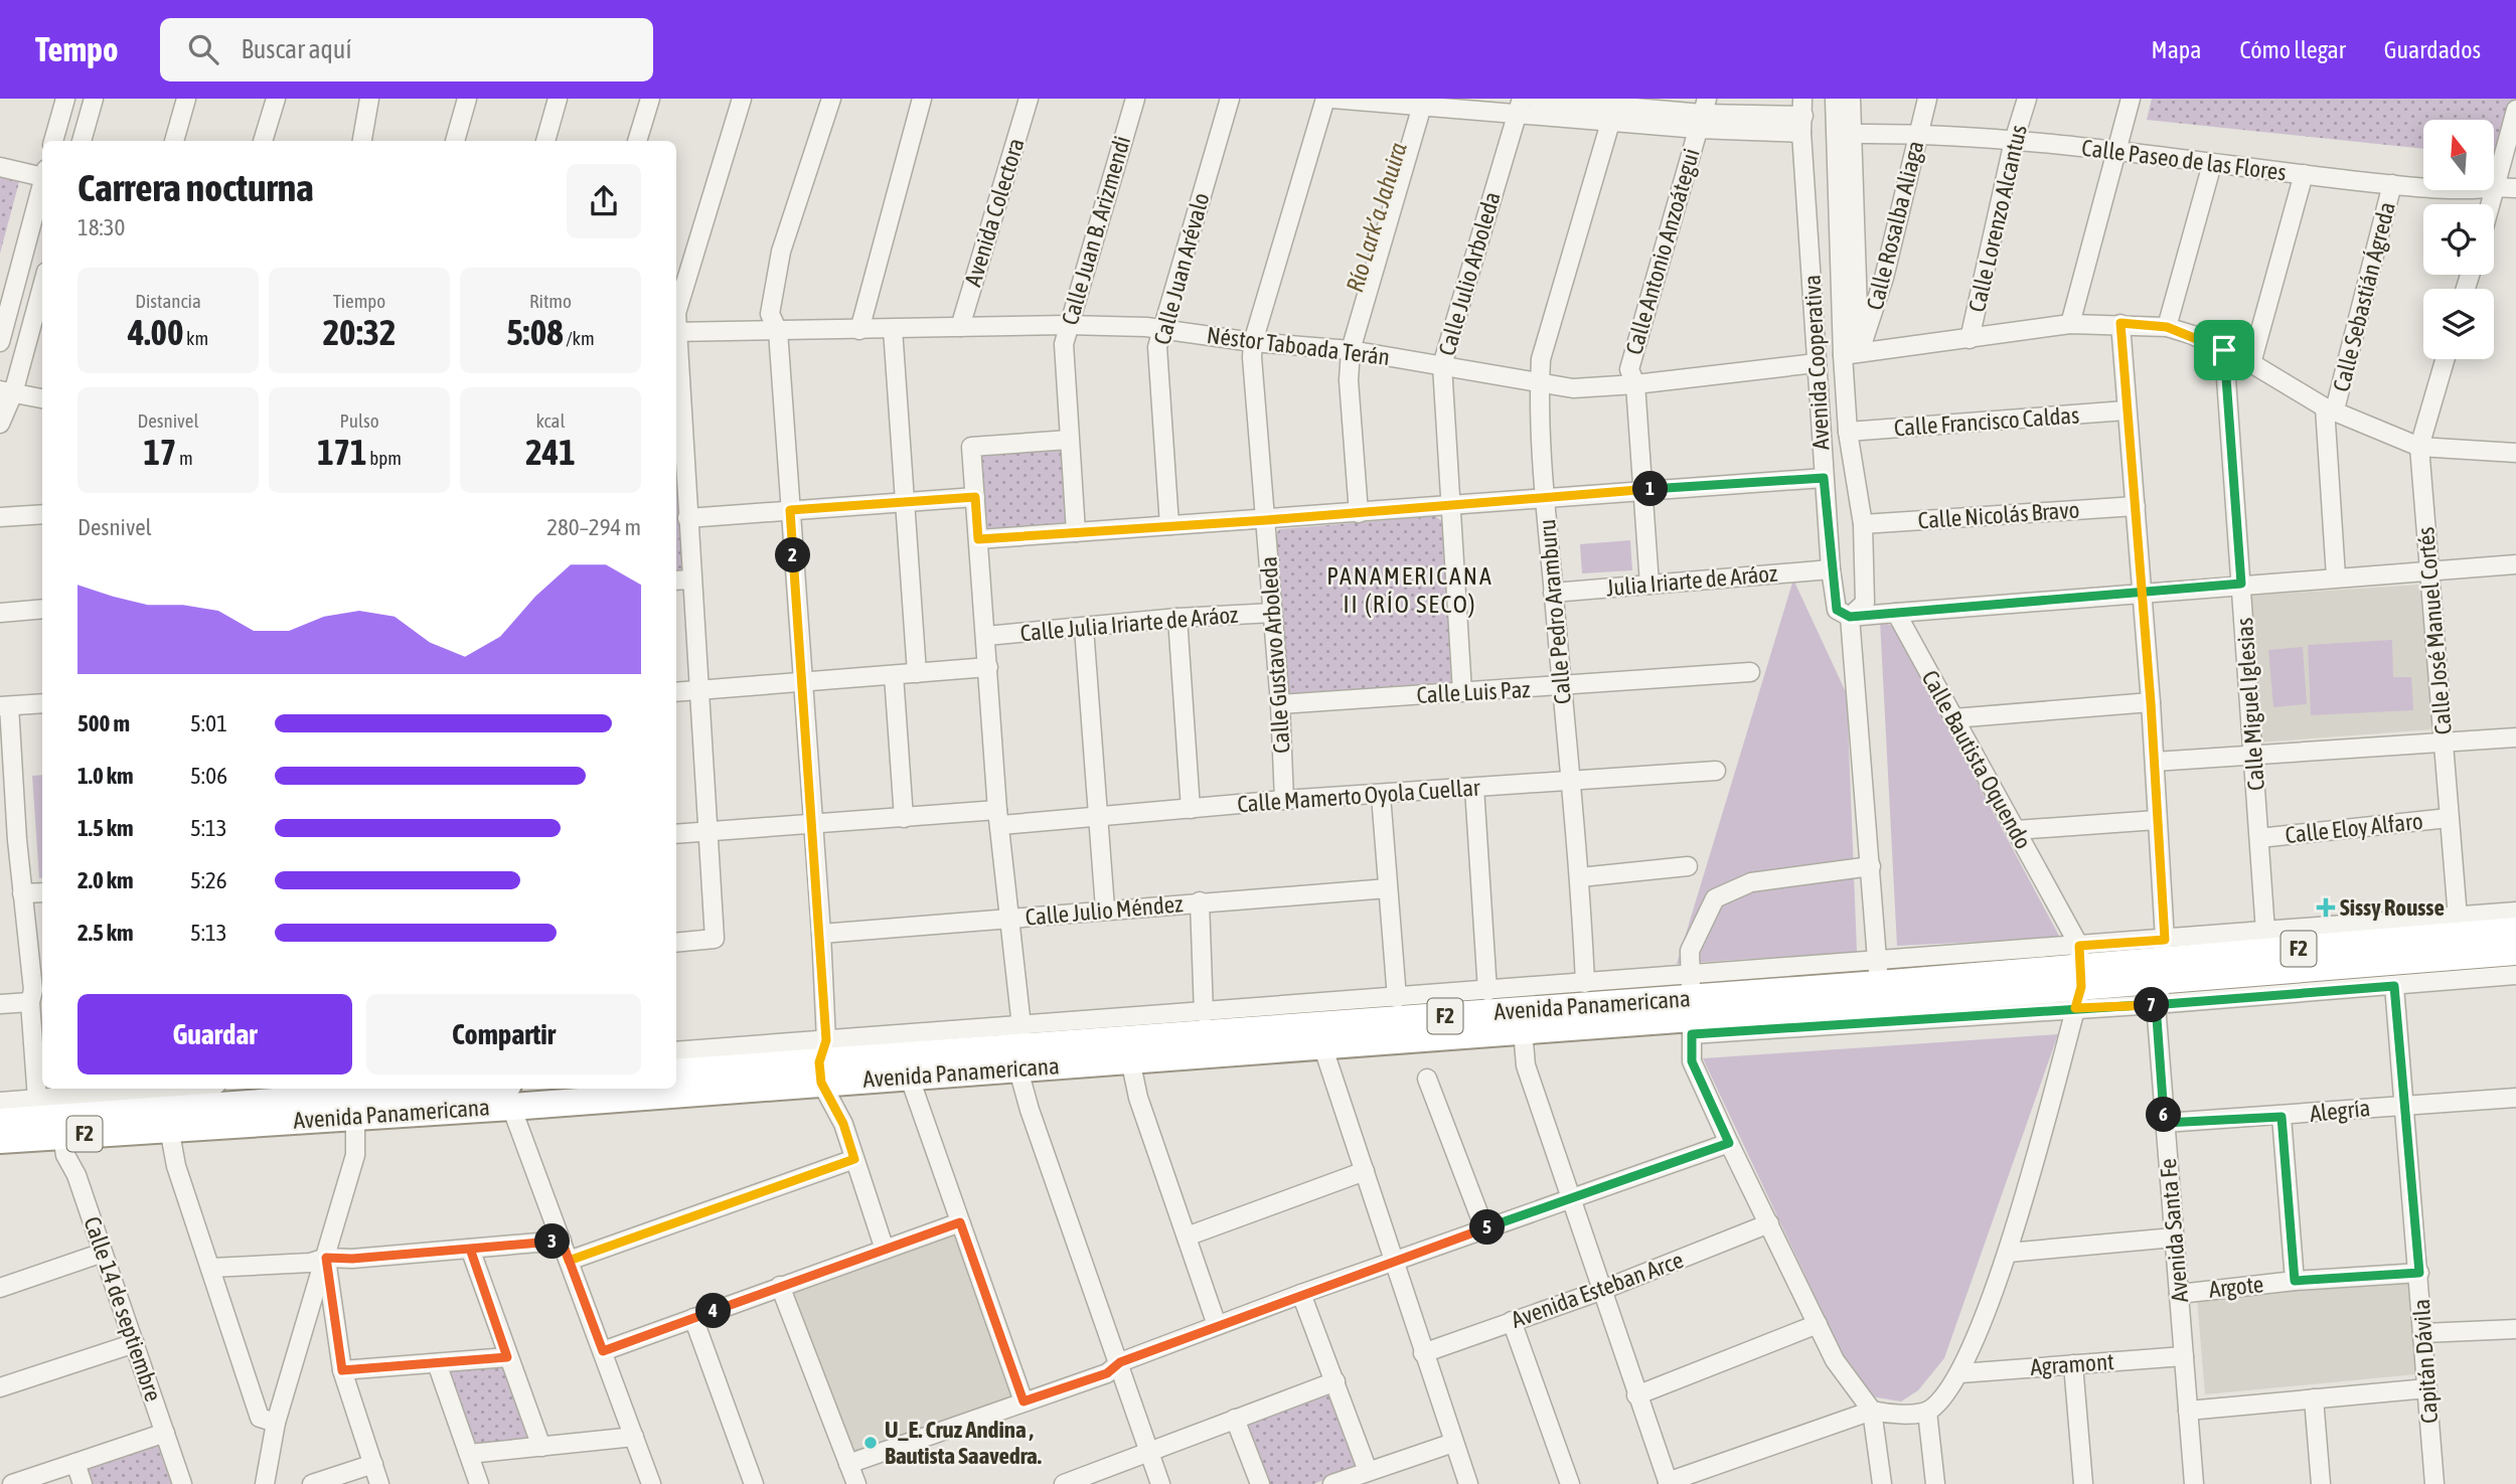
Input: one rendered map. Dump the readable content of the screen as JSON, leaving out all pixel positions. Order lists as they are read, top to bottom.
{
  "streets": {
    "highway": ["F2", "Avenida Panamericana"],
    "street": [
      "Calle Paseo de las Flores",
      "Avenida Colectora",
      "Calle Lorenzo Alcantus",
      "Calle Rosalba Aliaga",
      "Calle Juan B. Arizmendi",
      "Calle Antonio Anzoátegui",
      "Calle Juan Arévalo",
      "Calle Julio Arboleda",
      "Calle Sebastián Ágreda",
      "Néstor Taboada Terán",
      "Avenida Cooperativa",
      "Calle Francisco Caldas",
      "Calle Nicolás Bravo",
      "Julia Iriarte de Aráoz",
      "Calle Pedro Aramburu",
      "Calle Julia Iriarte de Aráoz",
      "Calle José Manuel Cortés",
      "Calle Gustavo Arboleda",
      "Calle Luis Paz",
      "Calle Miguel Iglesias",
      "Calle Bautista Oquendo",
      "Calle Mamerto Oyola Cuellar",
      "Calle Eloy Alfaro",
      "Calle Julio Méndez",
      "Alegría",
      "Avenida Santa Fe",
      "Argote",
      "Avenida Esteban Arce",
      "Calle 14 de septiembre",
      "Capitán Dávila",
      "Agramont"
    ]
  },
  "crossings": [
    ["Calle Paseo de las Flores", "Calle Lorenzo Alcantus"],
    ["Calle Paseo de las Flores", "Calle Rosalba Aliaga"],
    ["Calle Paseo de las Flores", "Calle Sebastián Ágreda"],
    ["Avenida Colectora", "Néstor Taboada Terán"],
    ["Calle Rosalba Aliaga", "Avenida Cooperativa"],
    ["Calle Juan B. Arizmendi", "Néstor Taboada Terán"],
    ["Calle Antonio Anzoátegui", "Néstor Taboada Terán"],
    ["Calle Antonio Anzoátegui", "Julia Iriarte de Aráoz"],
    ["Calle Juan Arévalo", "Néstor Taboada Terán"],
    ["Calle Julio Arboleda", "Néstor Taboada Terán"],
    ["Calle Julio Arboleda", "Calle Luis Paz"],
    ["Néstor Taboada Terán", "Avenida Cooperativa"],
    ["Néstor Taboada Terán", "Calle Pedro Aramburu"],
    ["Néstor Taboada Terán", "Calle Gustavo Arboleda"],
    ["Avenida Cooperativa", "Calle Francisco Caldas"],
    ["Avenida Cooperativa", "Calle Nicolás Bravo"],
    ["Avenida Cooperativa", "Julia Iriarte de Aráoz"],
    ["Avenida Cooperativa", "F2"],
    ["Avenida Cooperativa", "Avenida Panamericana"],
    ["Julia Iriarte de Aráoz", "Calle Pedro Aramburu"],
    ["Calle Pedro Aramburu", "Calle Luis Paz"],
    ["Calle Pedro Aramburu", "Calle Mamerto Oyola Cuellar"],
    ["Calle Pedro Aramburu", "Avenida Panamericana"],
    ["Calle Julia Iriarte de Aráoz", "Calle Gustavo Arboleda"],
    ["Calle José Manuel Cortés", "Calle Eloy Alfaro"],
    ["Calle Gustavo Arboleda", "Calle Luis Paz"],
    ["Calle Gustavo Arboleda", "Calle Mamerto Oyola Cuellar"],
    ["Calle Miguel Iglesias", "Calle Eloy Alfaro"],
    ["Calle Bautista Oquendo", "F2"],
    ["F2", "Avenida Panamericana"],
    ["Avenida Panamericana", "Calle 14 de septiembre"],
    ["Alegría", "Avenida Santa Fe"],
    ["Alegría", "Capitán Dávila"],
    ["Avenida Santa Fe", "Argote"],
    ["Avenida Santa Fe", "Agramont"],
    ["Argote", "Capitán Dávila"]
  ],
  "districts": ["PANAMERICANA II (RÍO SECO)"],
  "water": ["Río Lark’a Jahuira"],
  "places": {
    "health": ["Sissy Rousse"],
    "other": ["U_E. Cruz Andina , Bautista Saavedra."]
  },
  "north": "top",
  "page": {
    "header": "Tempo",
    "search": "Buscar aquí",
    "nav": ["Mapa", "Cómo llegar", "Guardados"],
    "heading": ["Carrera nocturna", "18:30"],
    "stats": [
      ["Distancia", "4.00 km"],
      ["Tiempo", "20:32"],
      ["Ritmo", "5:08 /km"],
      ["Desnivel", "17 m"],
      ["Pulso", "171 bpm"],
      ["kcal", "241"]
    ],
    "pins": [
      "1",
      "2",
      "7",
      "6",
      "5",
      "3",
      "4"
    ],
    "chart": ["Desnivel", "280–294 m"],
    "list": [
      {
        "name": "500 m",
        "note": "5:01"
      },
      {
        "name": "1.0 km",
        "note": "5:06"
      },
      {
        "name": "1.5 km",
        "note": "5:13"
      },
      {
        "name": "2.0 km",
        "note": "5:26"
      },
      {
        "name": "2.5 km",
        "note": "5:13"
      }
    ],
    "buttons": ["Guardar", "Compartir"]
  }
}
